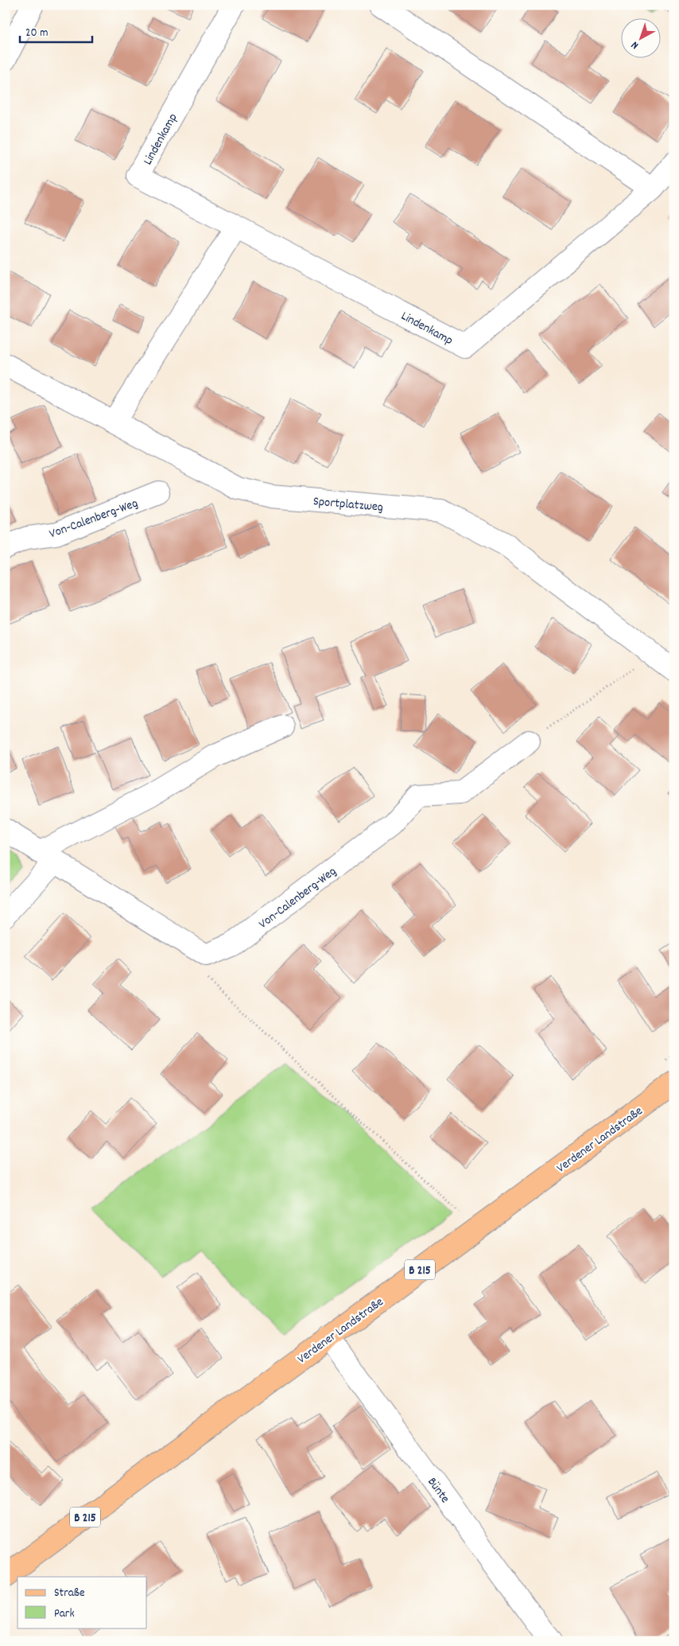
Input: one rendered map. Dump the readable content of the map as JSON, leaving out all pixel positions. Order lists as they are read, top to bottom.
{
  "streets": {
    "main road": ["Verdener Landstraße", "B 215"],
    "street": [
      "Lindenkamp",
      "Sportplatzweg",
      "Von-Calenberg-Weg",
      "Bünte"
    ]
  },
  "crossings": [
    ["Verdener Landstraße", "Bünte"]
  ],
  "legend": ["Straße", "Park"],
  "scale_bar": "20 m",
  "north": "bottom left"
}
